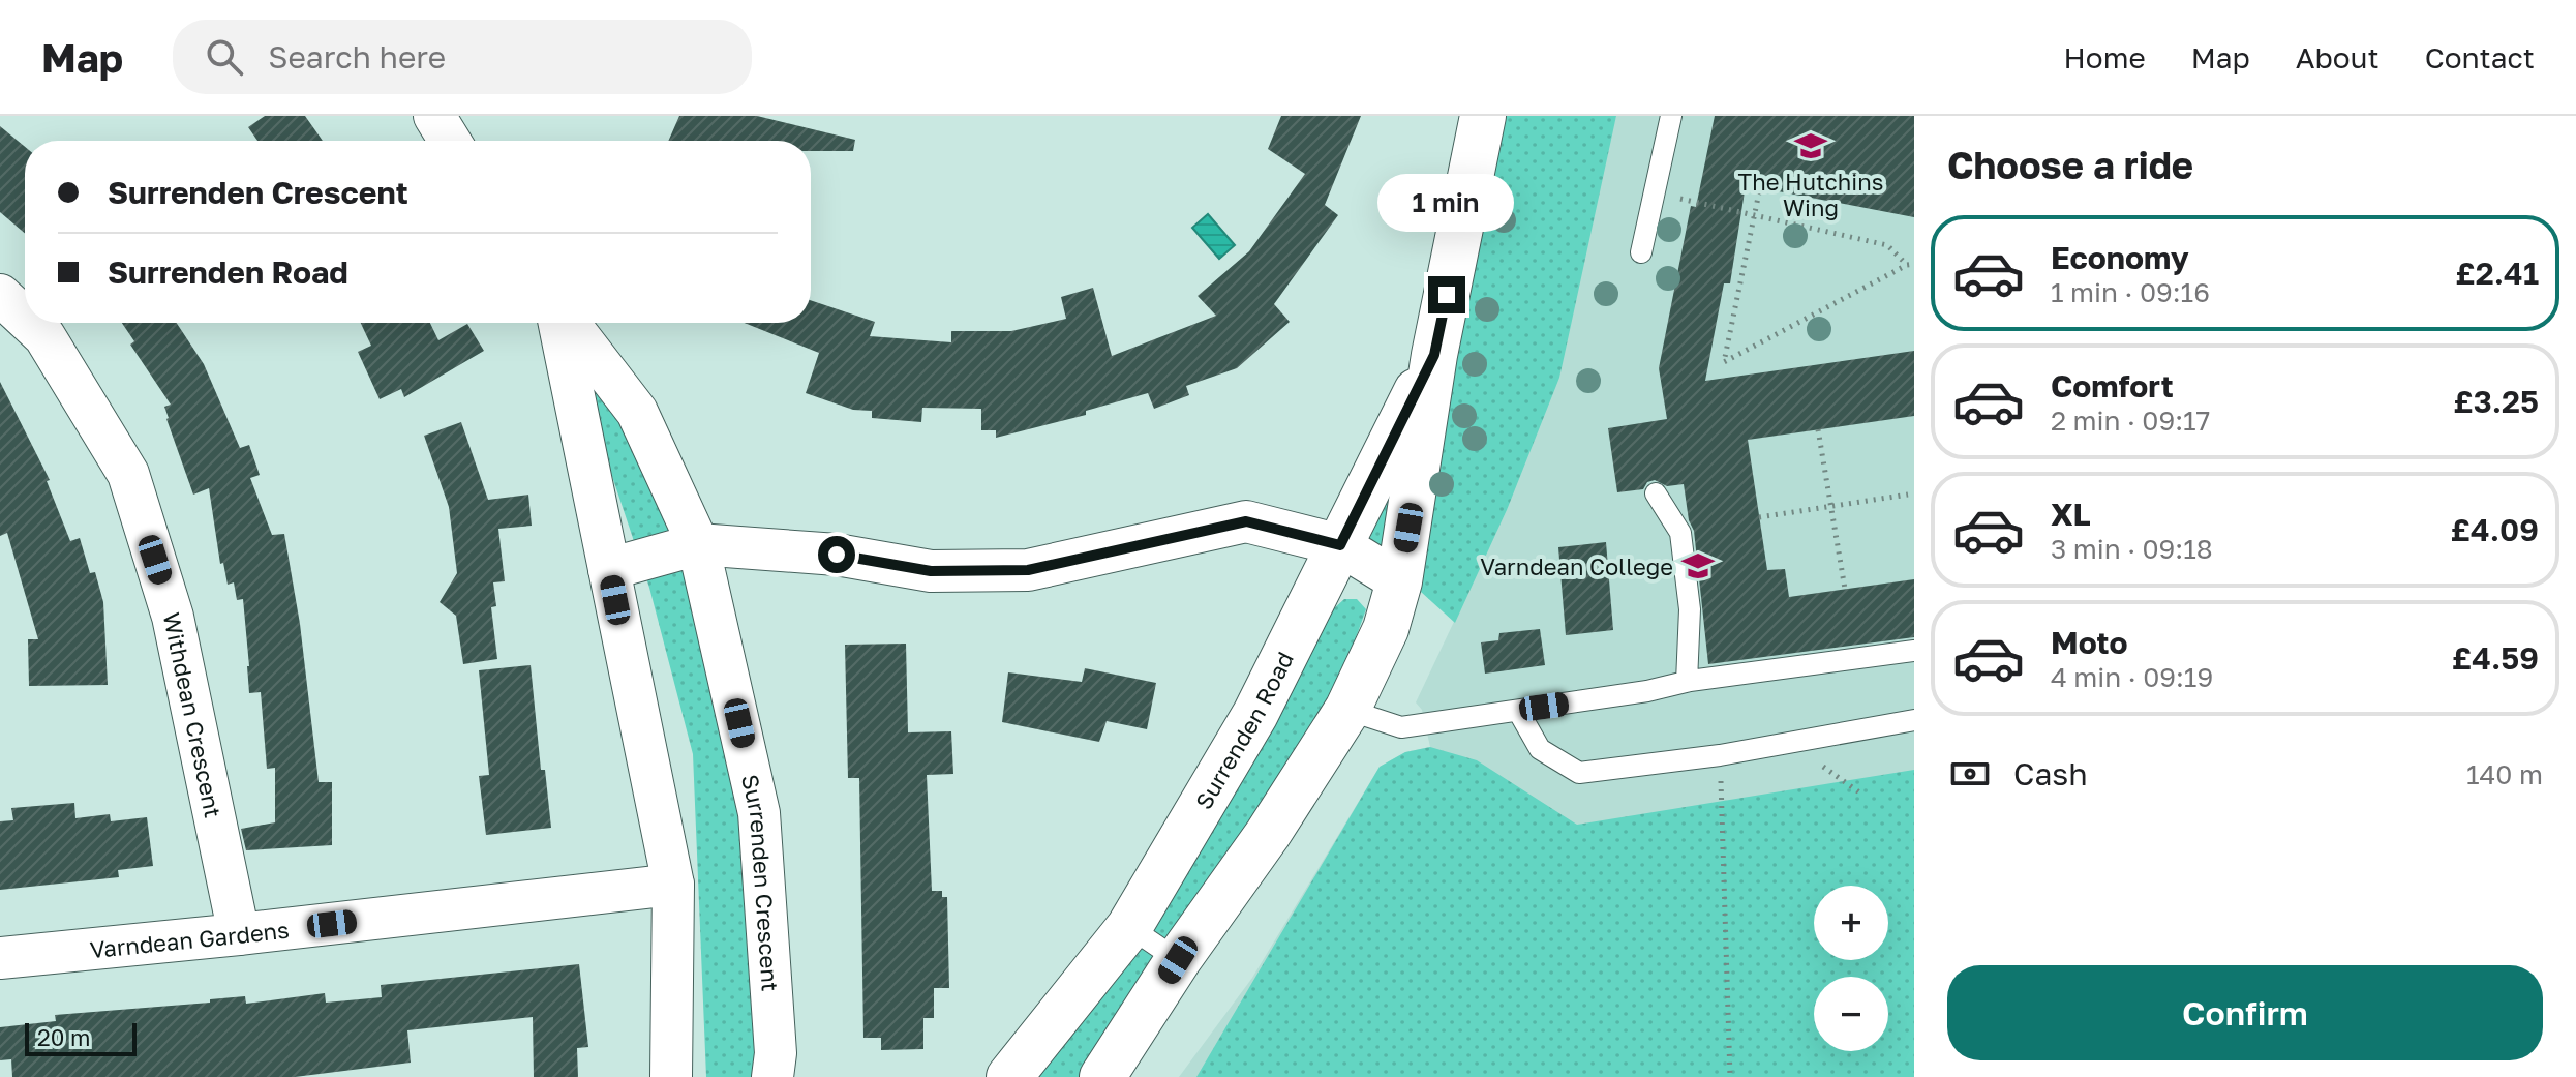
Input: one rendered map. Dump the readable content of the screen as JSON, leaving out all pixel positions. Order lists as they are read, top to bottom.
{
  "streets": {
    "street": [
      "Withdean Crescent",
      "Surrenden Road",
      "Surrenden Crescent",
      "Varndean Gardens"
    ]
  },
  "crossings": [
    ["Withdean Crescent", "Varndean Gardens"],
    ["Surrenden Crescent", "Varndean Gardens"]
  ],
  "places": {
    "school or university": ["The Hutchins Wing", "Varndean College"]
  },
  "scale_bar": "20 m",
  "page": {
    "header": "Map",
    "search": "Search here",
    "nav": [
      "Home",
      "Map",
      "About",
      "Contact"
    ],
    "heading": "Choose a ride",
    "banner": ["Surrenden Crescent", "Surrenden Road"],
    "bubble": "1 min",
    "list": [
      {
        "name": "Economy",
        "note": "1 min · 09:16",
        "value": "£2.41"
      },
      {
        "name": "Comfort",
        "note": "2 min · 09:17",
        "value": "£3.25"
      },
      {
        "name": "XL",
        "note": "3 min · 09:18",
        "value": "£4.09"
      },
      {
        "name": "Moto",
        "note": "4 min · 09:19",
        "value": "£4.59"
      }
    ],
    "pay": ["Cash", "140 m"],
    "map_buttons": ["+", "−"],
    "buttons": "Confirm",
    "scale": "20 m"
  }
}
